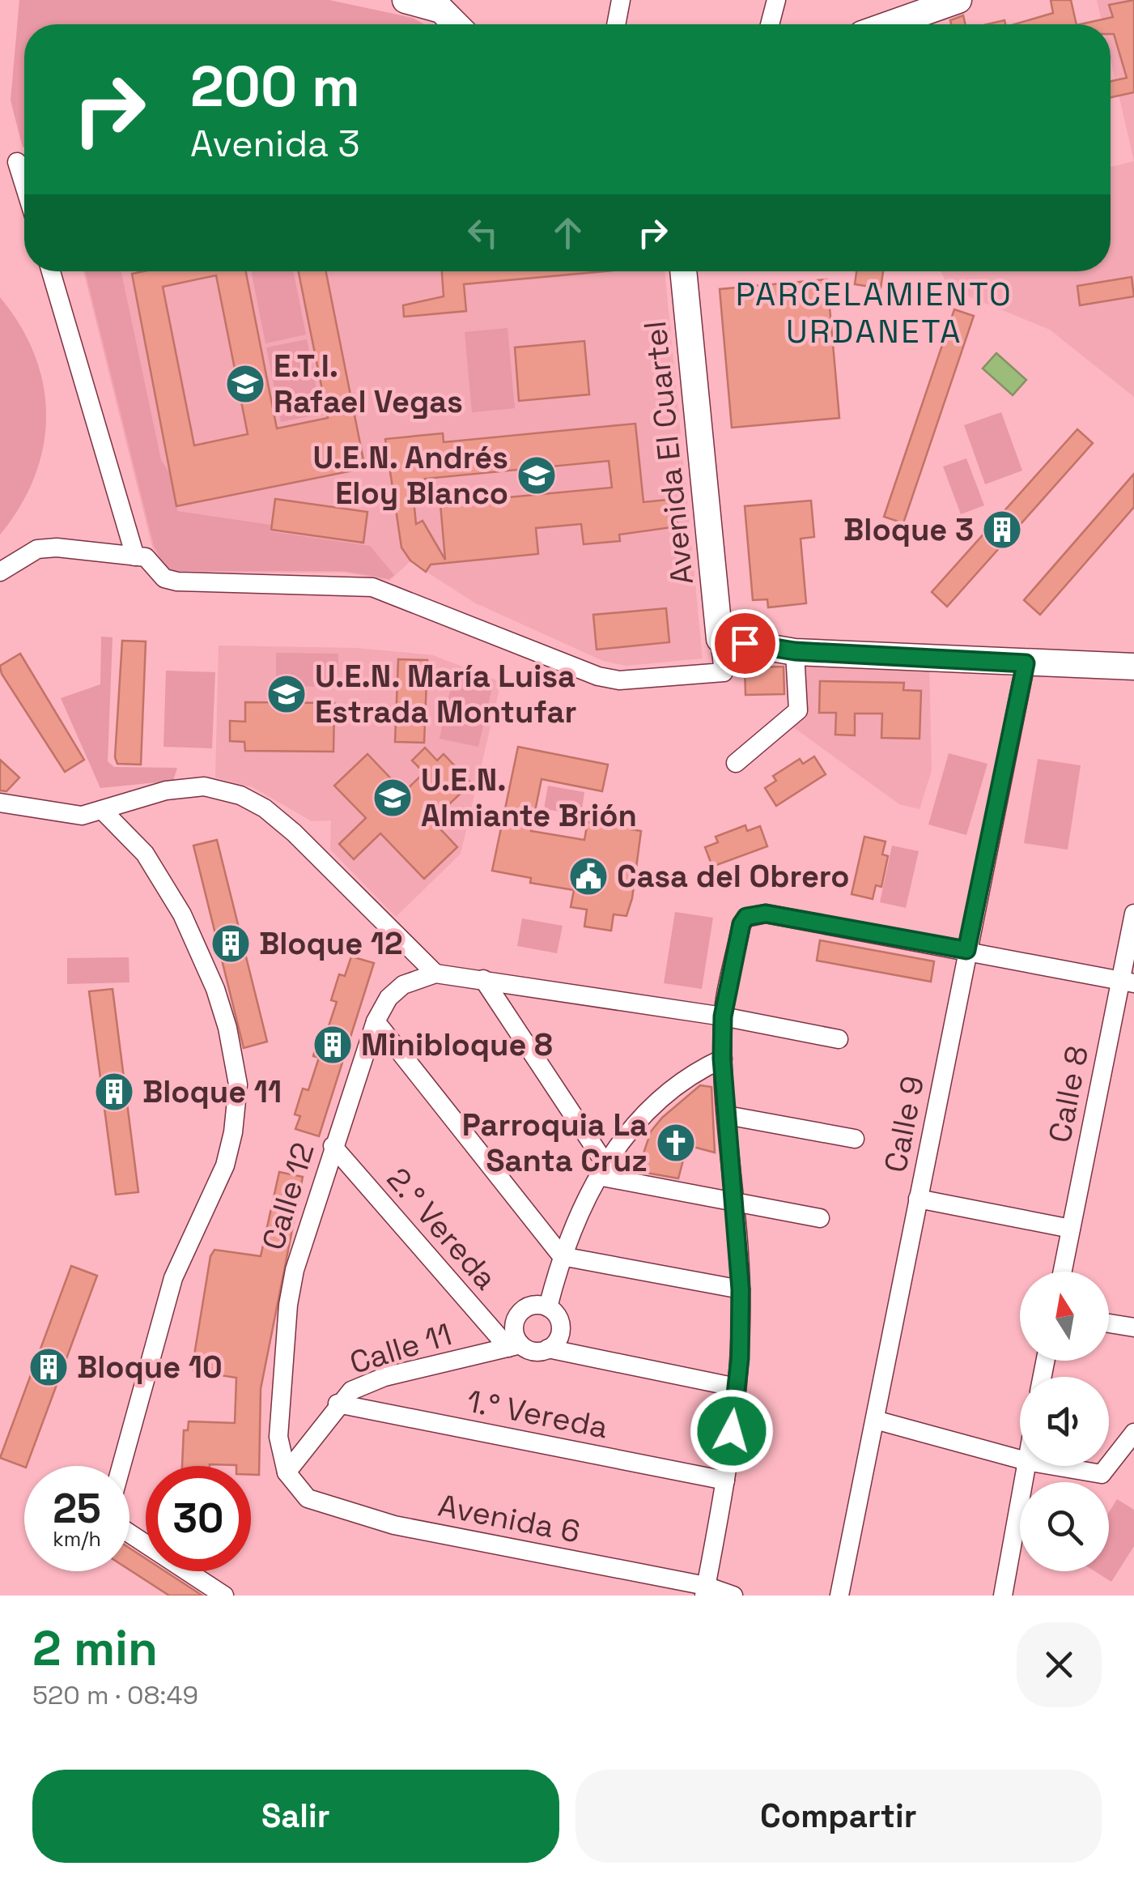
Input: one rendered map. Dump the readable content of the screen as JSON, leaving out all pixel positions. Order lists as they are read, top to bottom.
{
  "streets": {
    "main road": ["Avenida El Cuartel"],
    "street": [
      "Calle 8",
      "Calle 9",
      "Calle 12",
      "2.° Vereda",
      "Calle 11",
      "1.° Vereda",
      "Avenida 6"
    ]
  },
  "crossings": [
    ["Calle 12", "2.° Vereda"],
    ["Calle 12", "Calle 11"],
    ["Calle 12", "Avenida 6"],
    ["2.° Vereda", "Calle 11"],
    ["Calle 11", "1.° Vereda"],
    ["Calle 11", "Avenida 6"]
  ],
  "districts": ["PARCELAMIENTO URDANETA"],
  "places": {
    "school or university": [
      "E.T.I. Rafael Vegas",
      "U.E.N. Andrés Eloy Blanco",
      "U.E.N. María Luisa Estrada Montufar",
      "U.E.N. Almiante Brión"
    ],
    "building": [
      "Bloque 3",
      "Bloque 12",
      "Minibloque 8",
      "Bloque 11",
      "Bloque 10"
    ],
    "public building": ["Casa del Obrero"],
    "church": ["Parroquia La Santa Cruz"]
  },
  "north": "top",
  "page": {
    "turn": ["200 m", "Avenida 3"],
    "speed": "25 km/h",
    "limit": "30",
    "heading": ["2 min", "520 m · 08:49"],
    "buttons": ["Salir", "Compartir"]
  }
}
